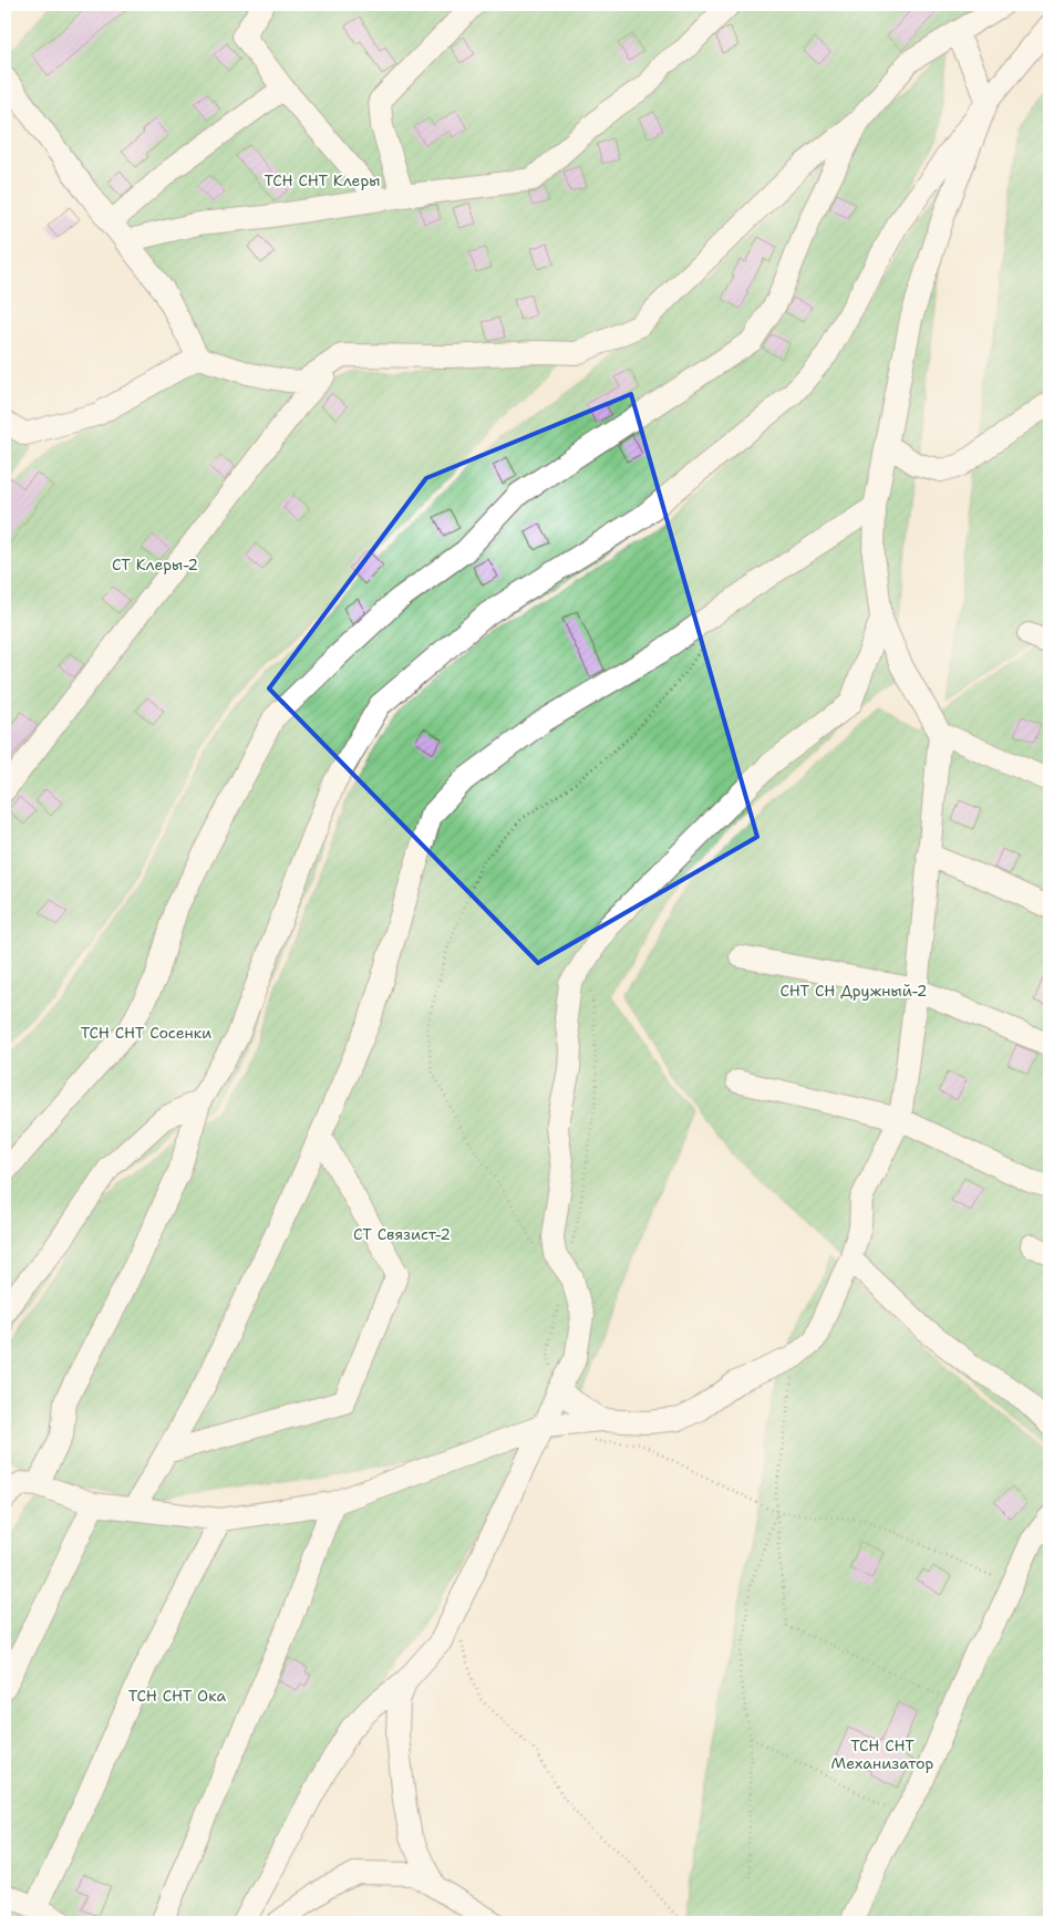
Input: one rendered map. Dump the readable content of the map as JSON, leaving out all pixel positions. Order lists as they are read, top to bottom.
{
  "parks": [
    "ТСН СНТ Клеры",
    "СТ Клеры-2",
    "СНТ СН Дружный-2",
    "ТСН СНТ Сосенки",
    "СТ Связист-2",
    "ТСН СНТ Ока",
    "ТСН СНТ Механизатор"
  ]
}
